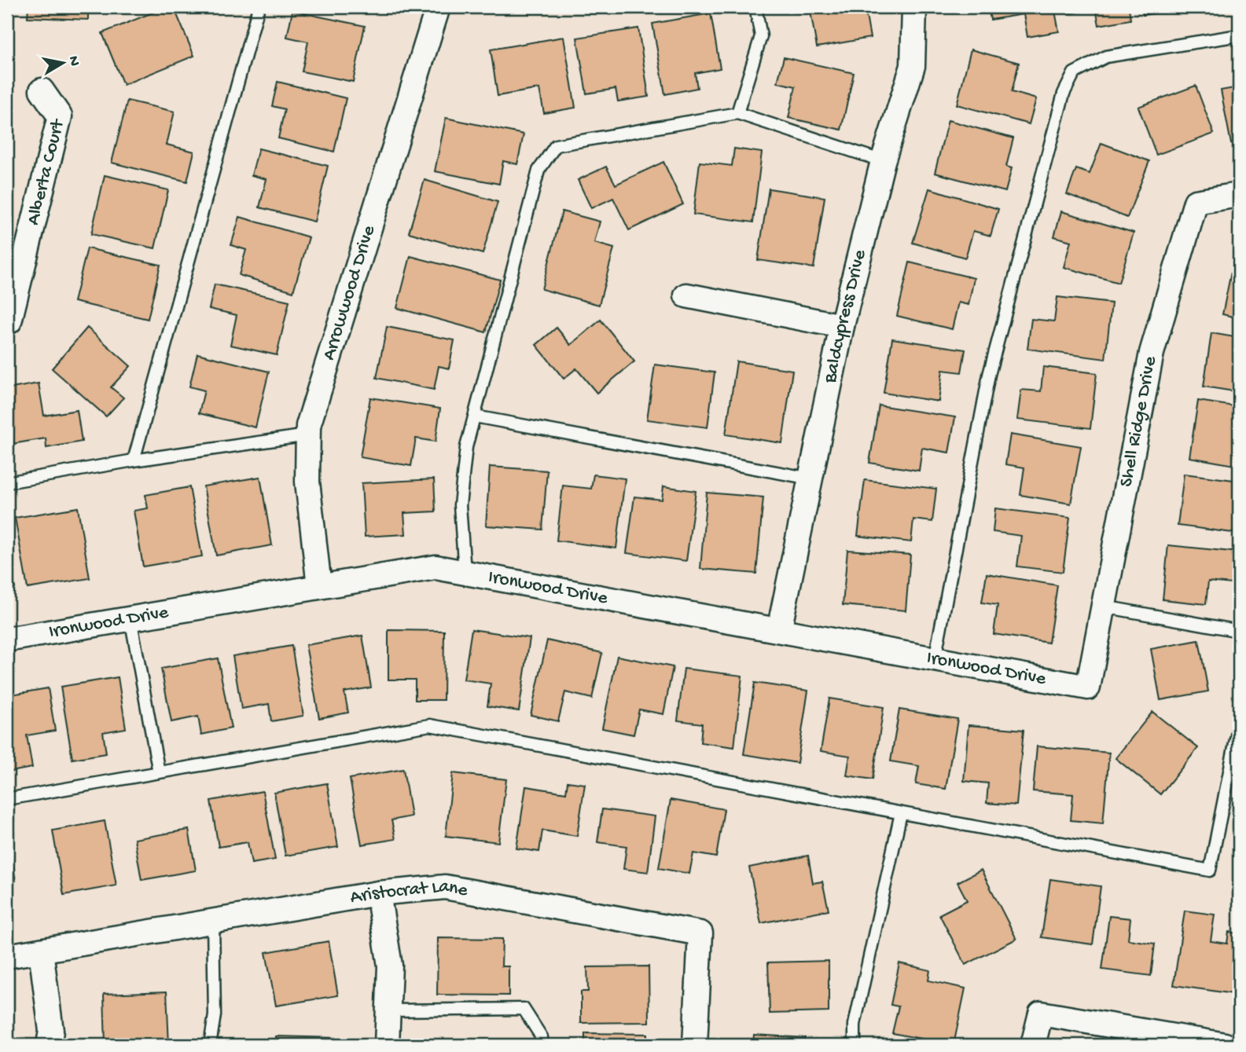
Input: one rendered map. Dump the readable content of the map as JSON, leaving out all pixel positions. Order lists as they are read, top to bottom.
{
  "streets": {
    "street": [
      "Alberta Court",
      "Arrowwood Drive",
      "Baldcypress Drive",
      "Shell Ridge Drive",
      "Ironwood Drive",
      "Aristocrat Lane"
    ]
  },
  "crossings": [
    ["Arrowwood Drive", "Ironwood Drive"],
    ["Baldcypress Drive", "Ironwood Drive"],
    ["Shell Ridge Drive", "Ironwood Drive"]
  ],
  "north": "right"
}
